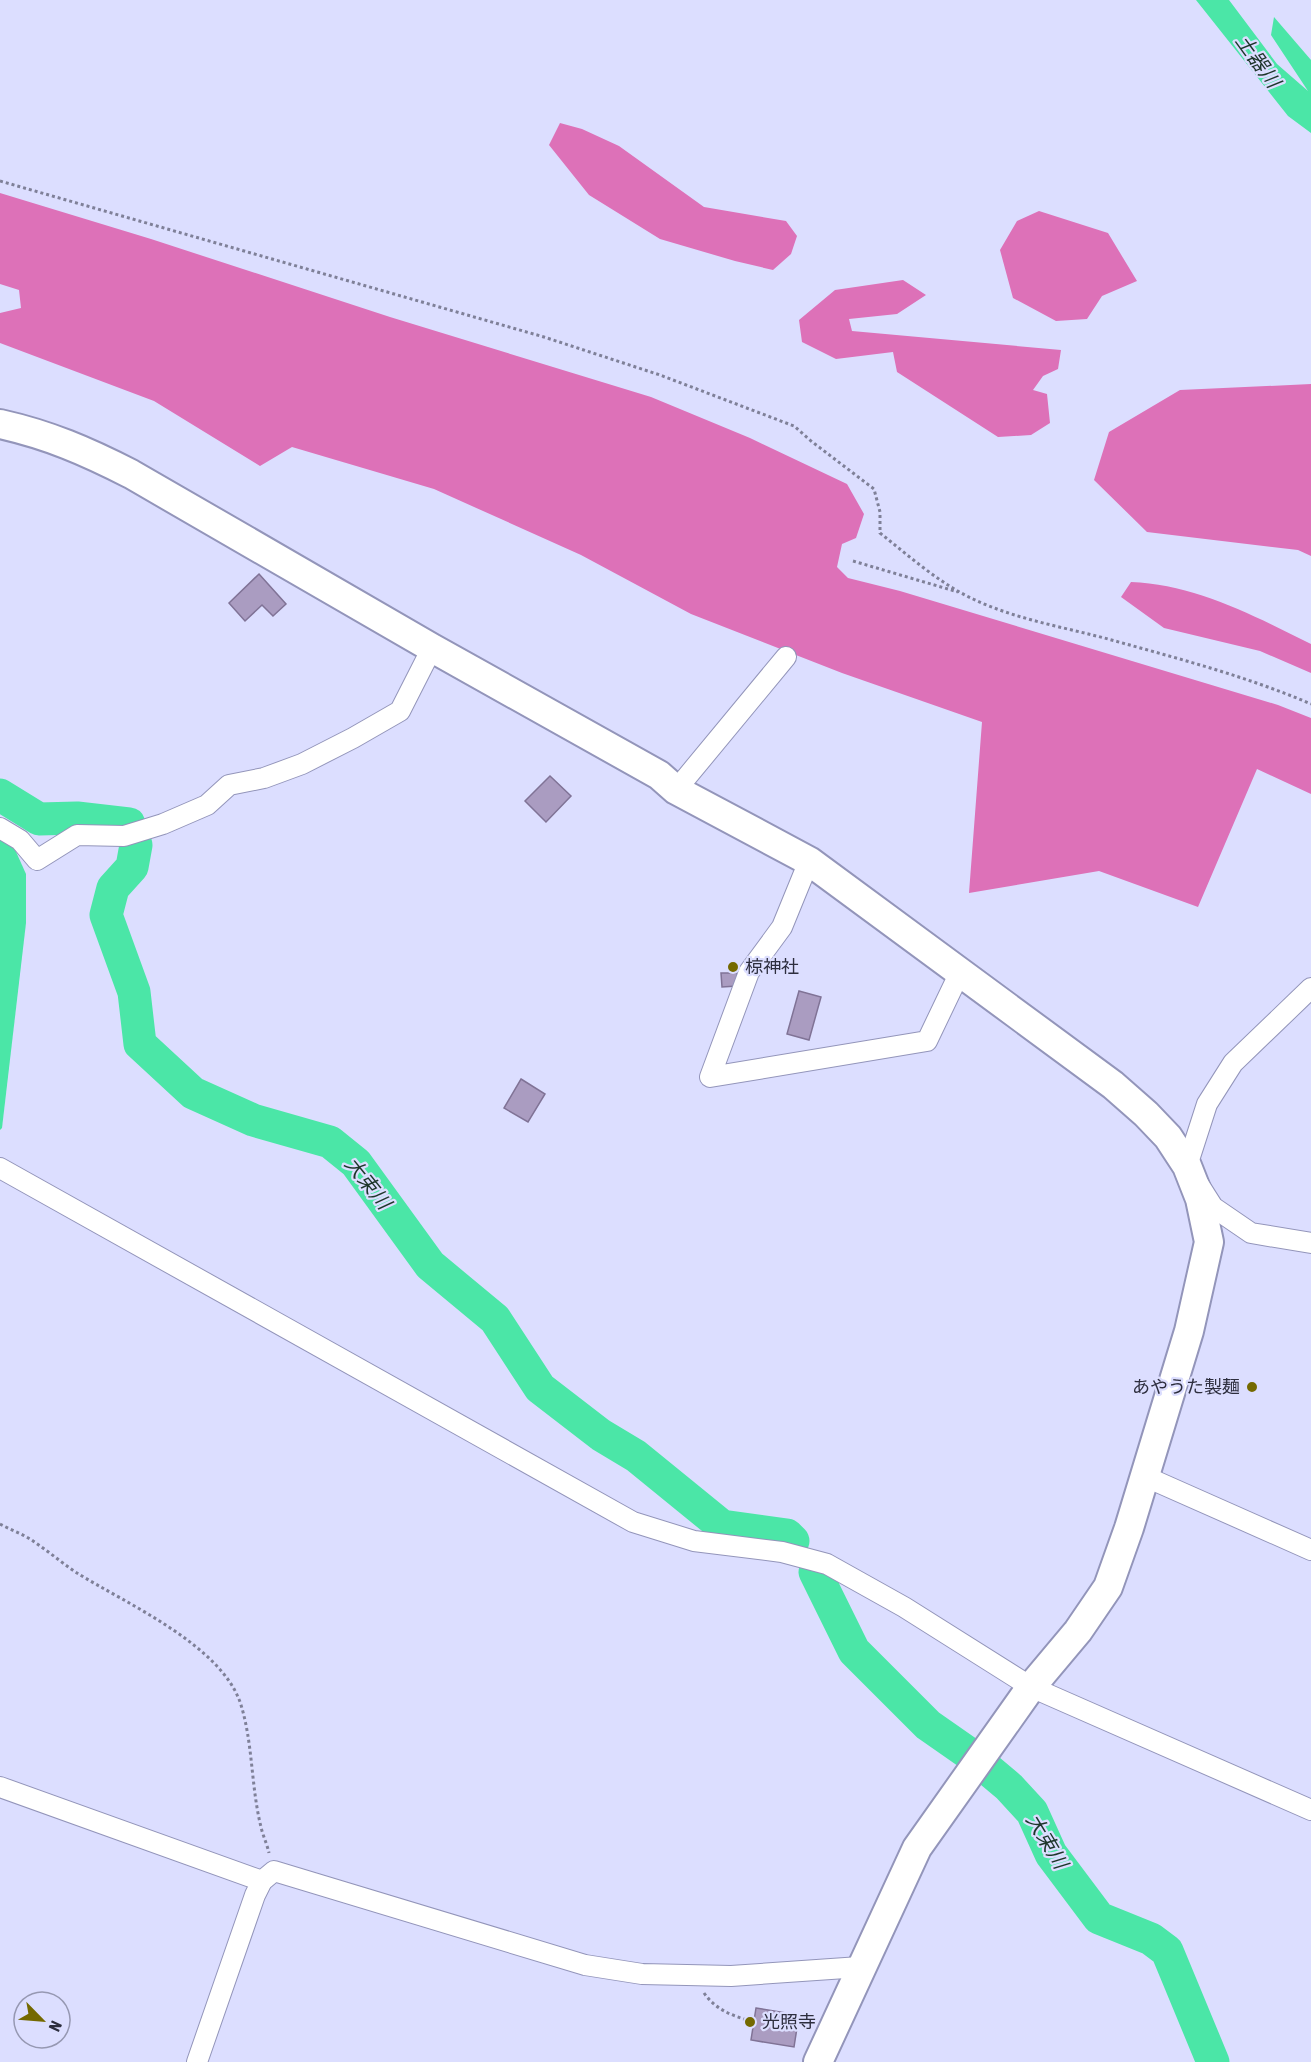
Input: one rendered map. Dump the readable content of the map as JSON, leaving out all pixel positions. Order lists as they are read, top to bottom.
{
  "water": ["土器川", "大束川"],
  "places": ["椋神社", "あやうた製麺", "光照寺"],
  "north": "bottom right"
}
